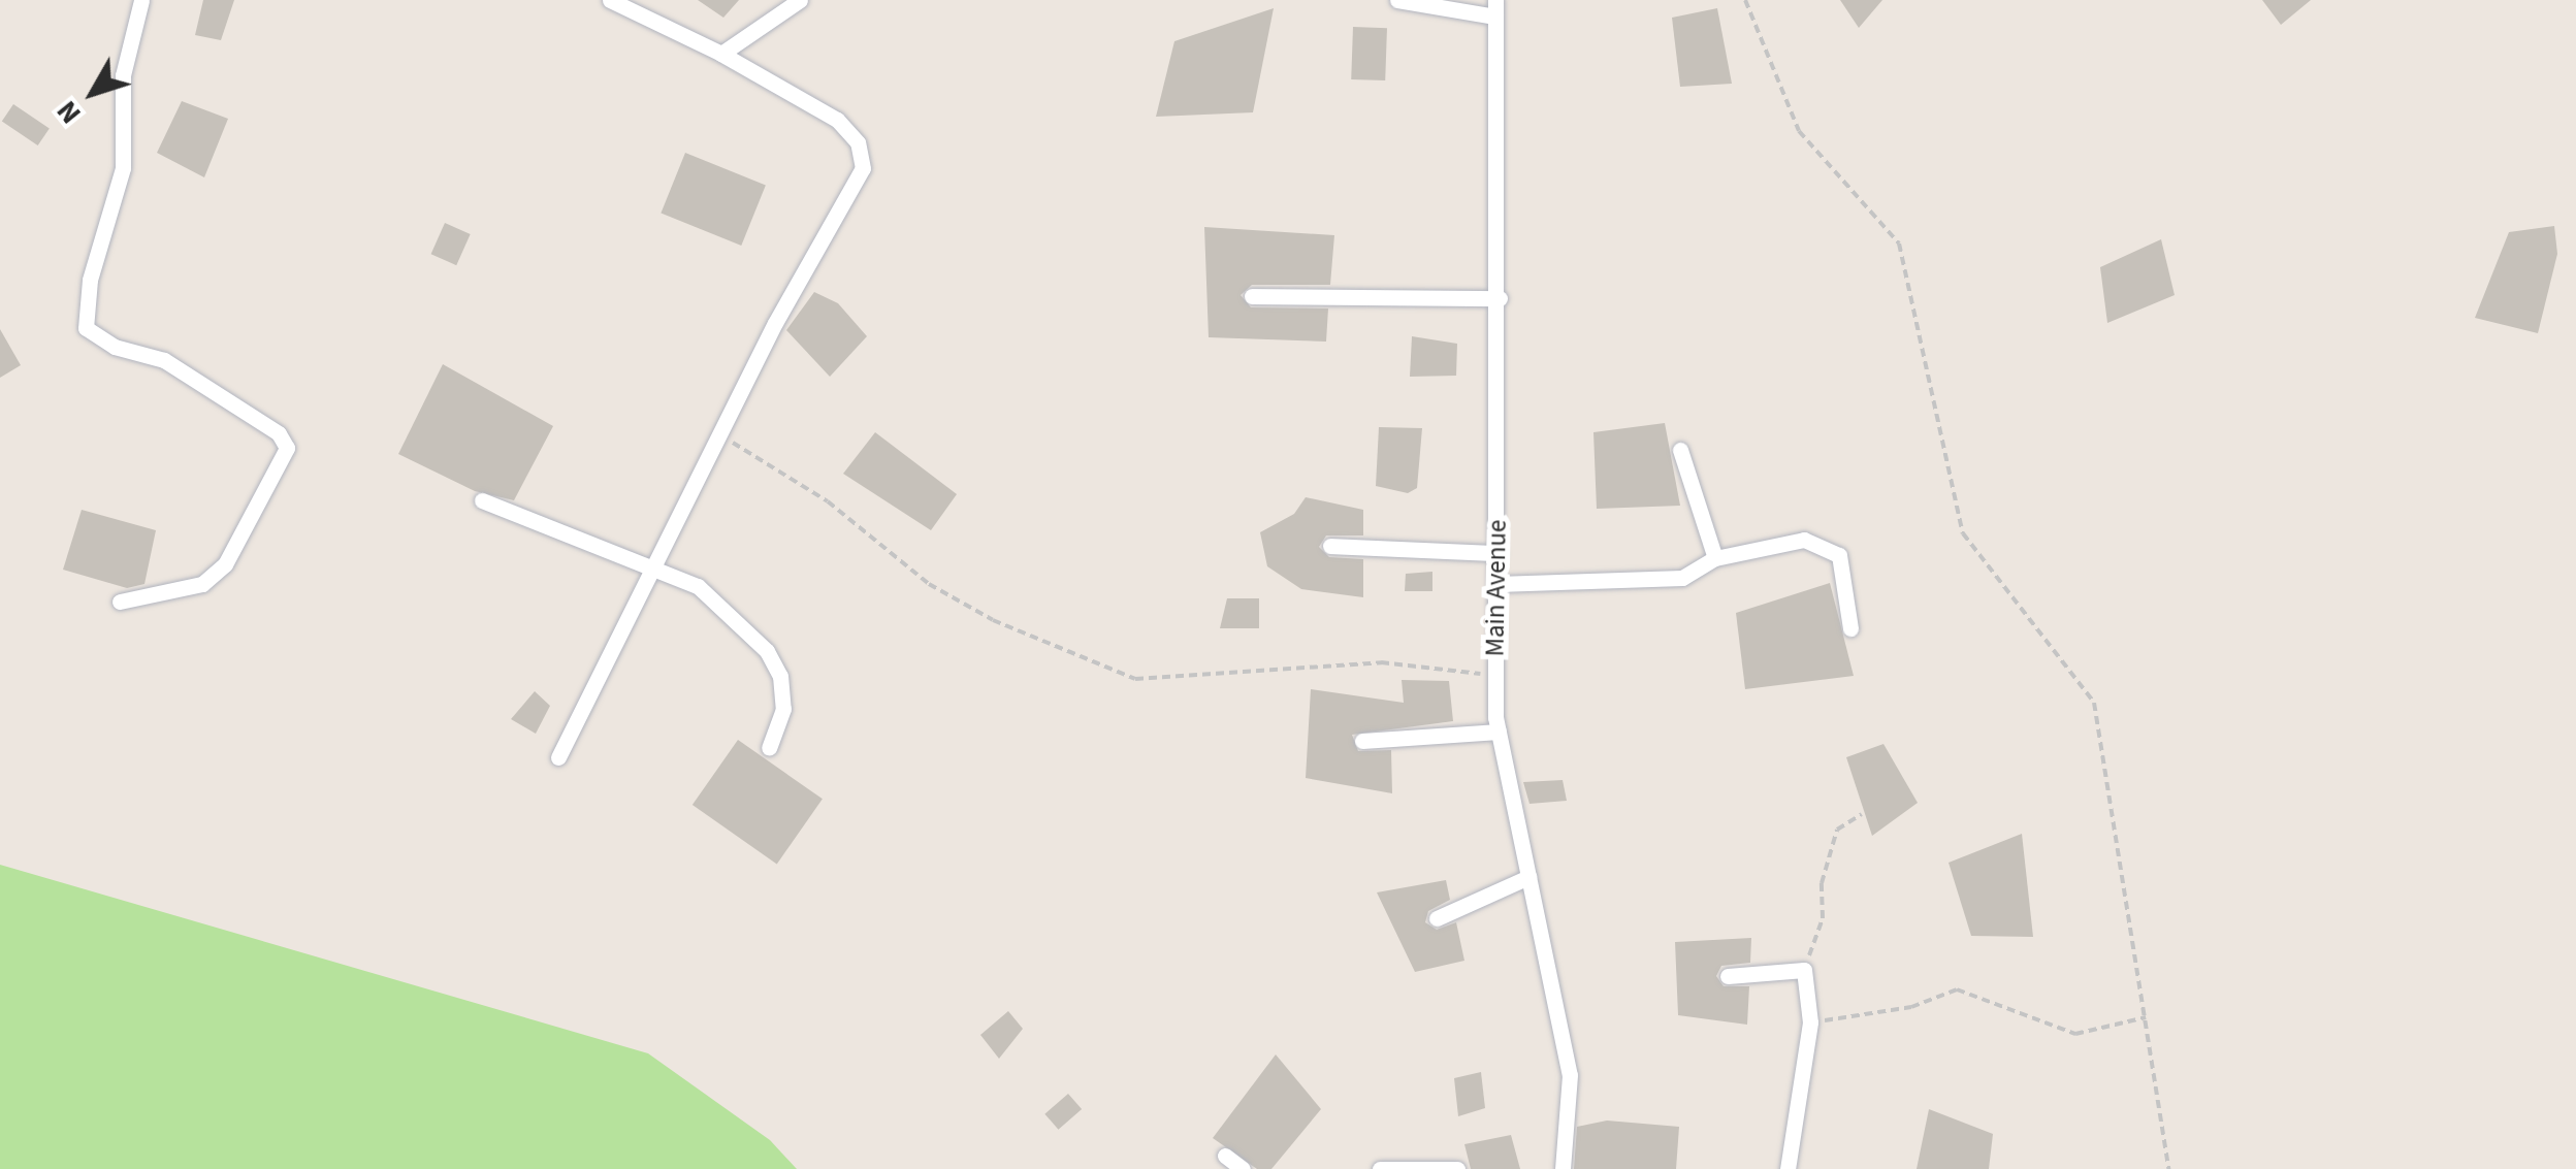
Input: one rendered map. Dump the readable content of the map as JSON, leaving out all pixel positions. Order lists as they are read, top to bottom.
{
  "streets": {
    "street": ["Main Avenue"]
  },
  "north": "bottom left"
}
